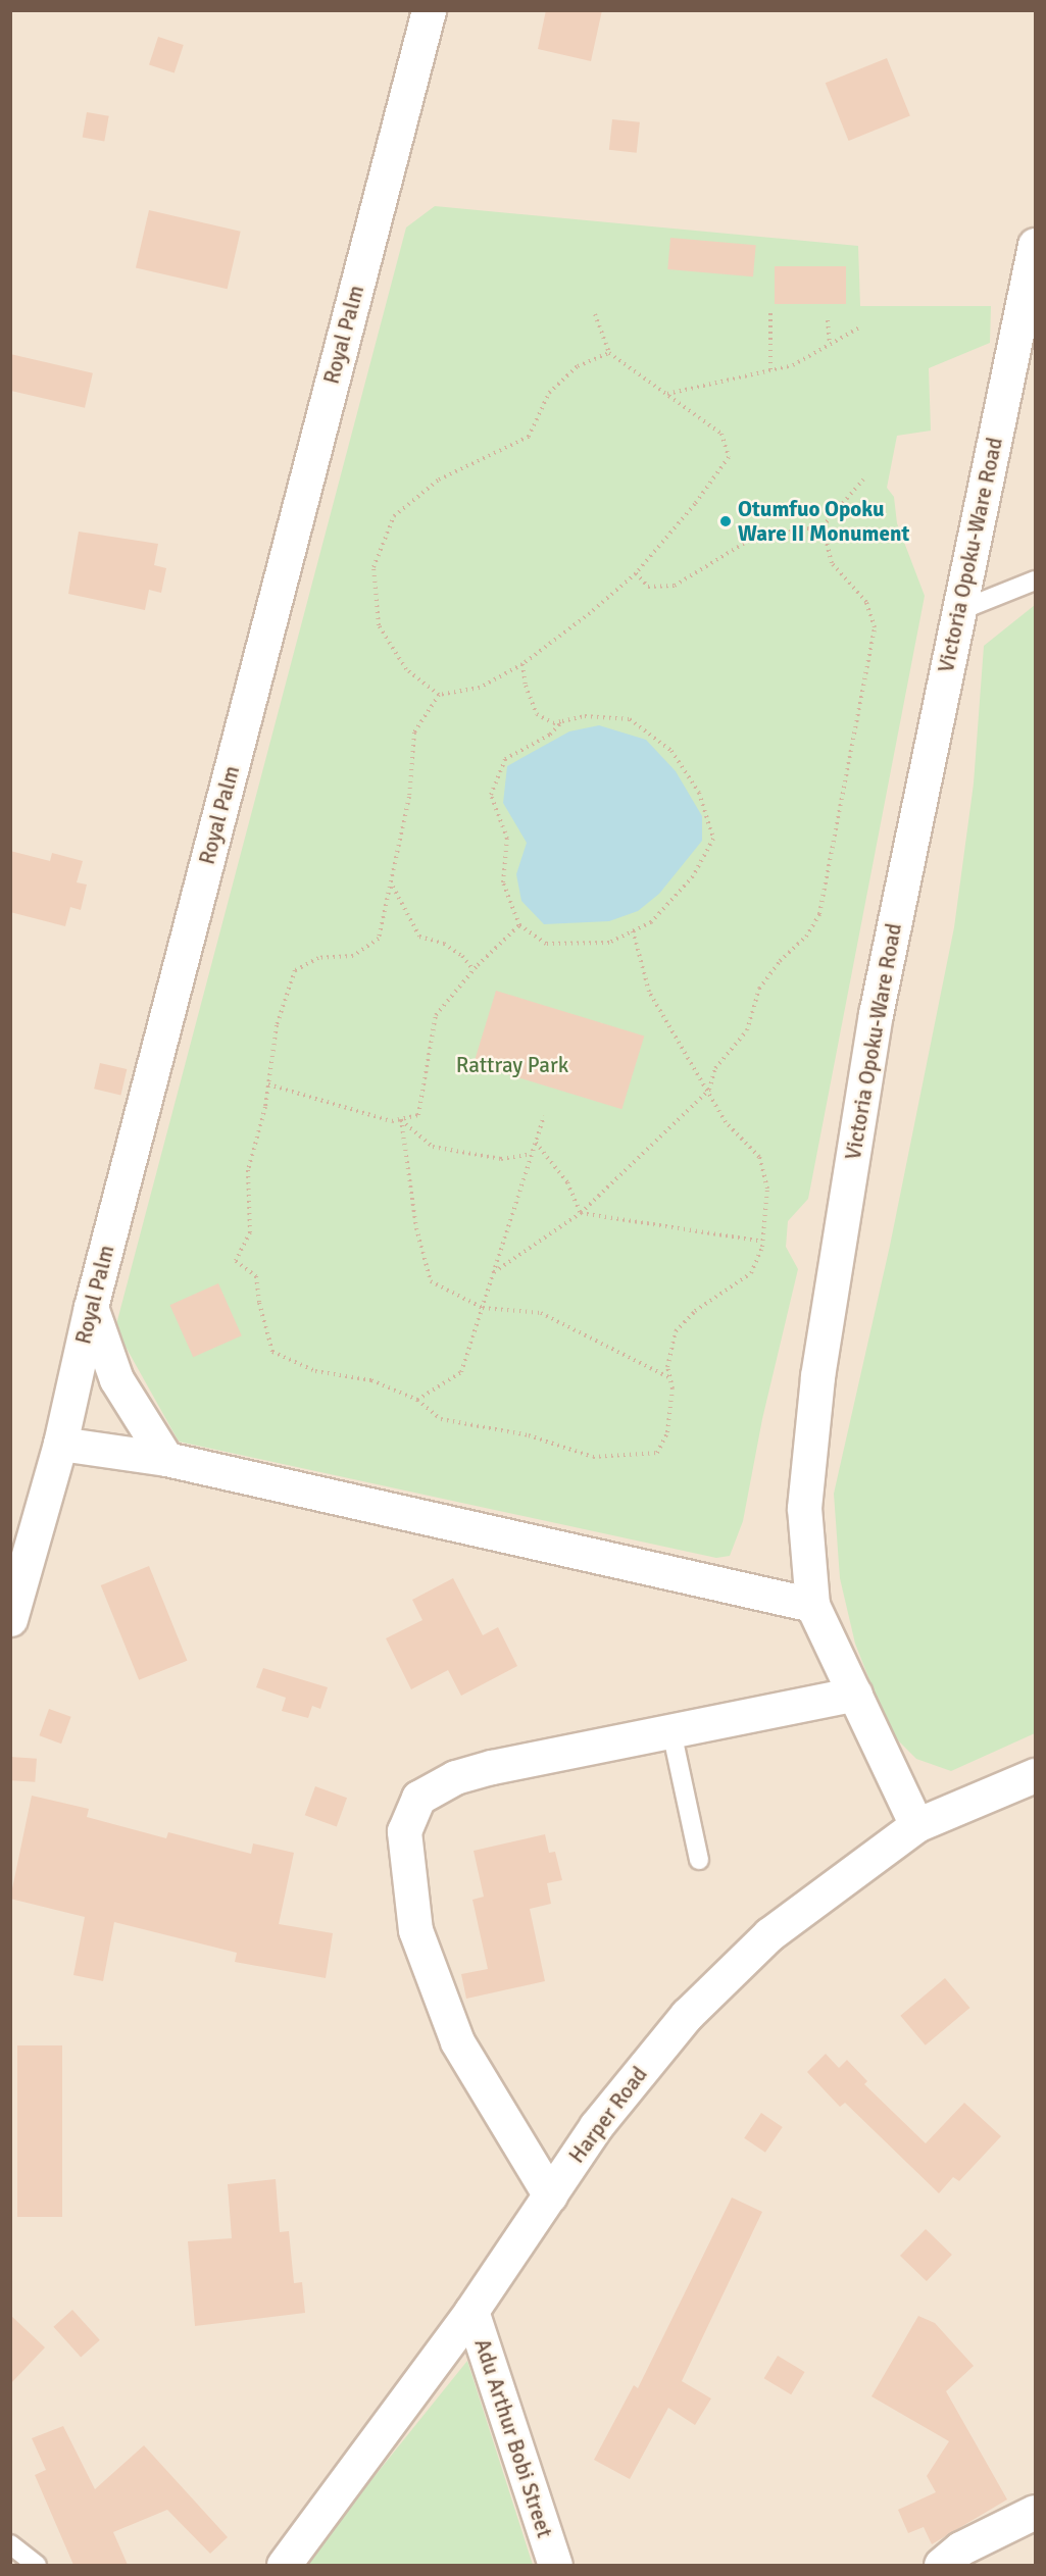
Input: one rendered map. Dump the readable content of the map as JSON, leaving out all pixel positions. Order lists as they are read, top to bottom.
{
  "streets": {
    "street": [
      "Royal Palm",
      "Victoria Opoku-Ware Road",
      "Harper Road",
      "Adu Arthur Bobi Street"
    ]
  },
  "crossings": [
    ["Victoria Opoku-Ware Road", "Harper Road"],
    ["Harper Road", "Adu Arthur Bobi Street"]
  ],
  "parks": ["Rattray Park"],
  "places": ["Otumfuo Opoku Ware II Monument"]
}
